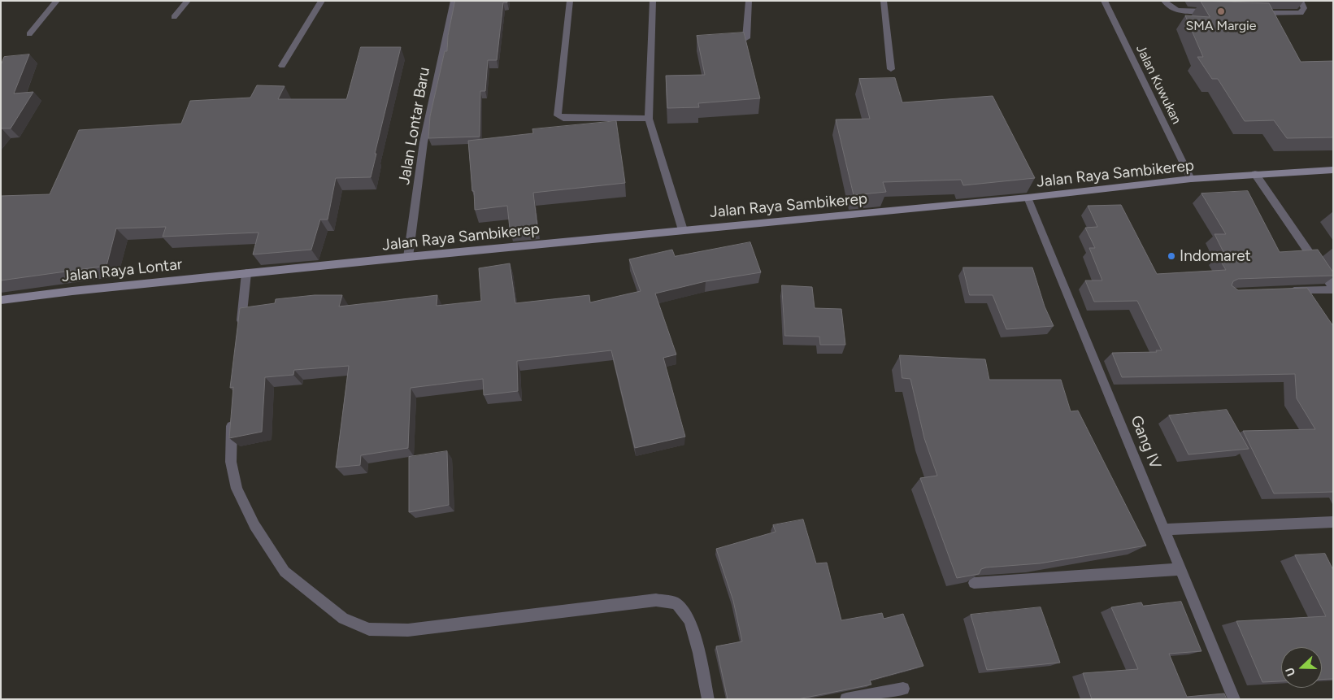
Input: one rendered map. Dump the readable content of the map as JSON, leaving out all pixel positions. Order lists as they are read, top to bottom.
{
  "streets": {
    "street": [
      "Jalan Kuwukan",
      "Jalan Lontar Baru",
      "Jalan Raya Sambikerep",
      "Jalan Raya Lontar",
      "Gang IV"
    ]
  },
  "crossings": [
    ["Jalan Kuwukan", "Jalan Raya Sambikerep"],
    ["Jalan Lontar Baru", "Jalan Raya Sambikerep"],
    ["Jalan Raya Sambikerep", "Jalan Raya Lontar"],
    ["Jalan Raya Sambikerep", "Gang IV"]
  ],
  "places": ["SMA Margie", "Indomaret"],
  "north": "left"
}
